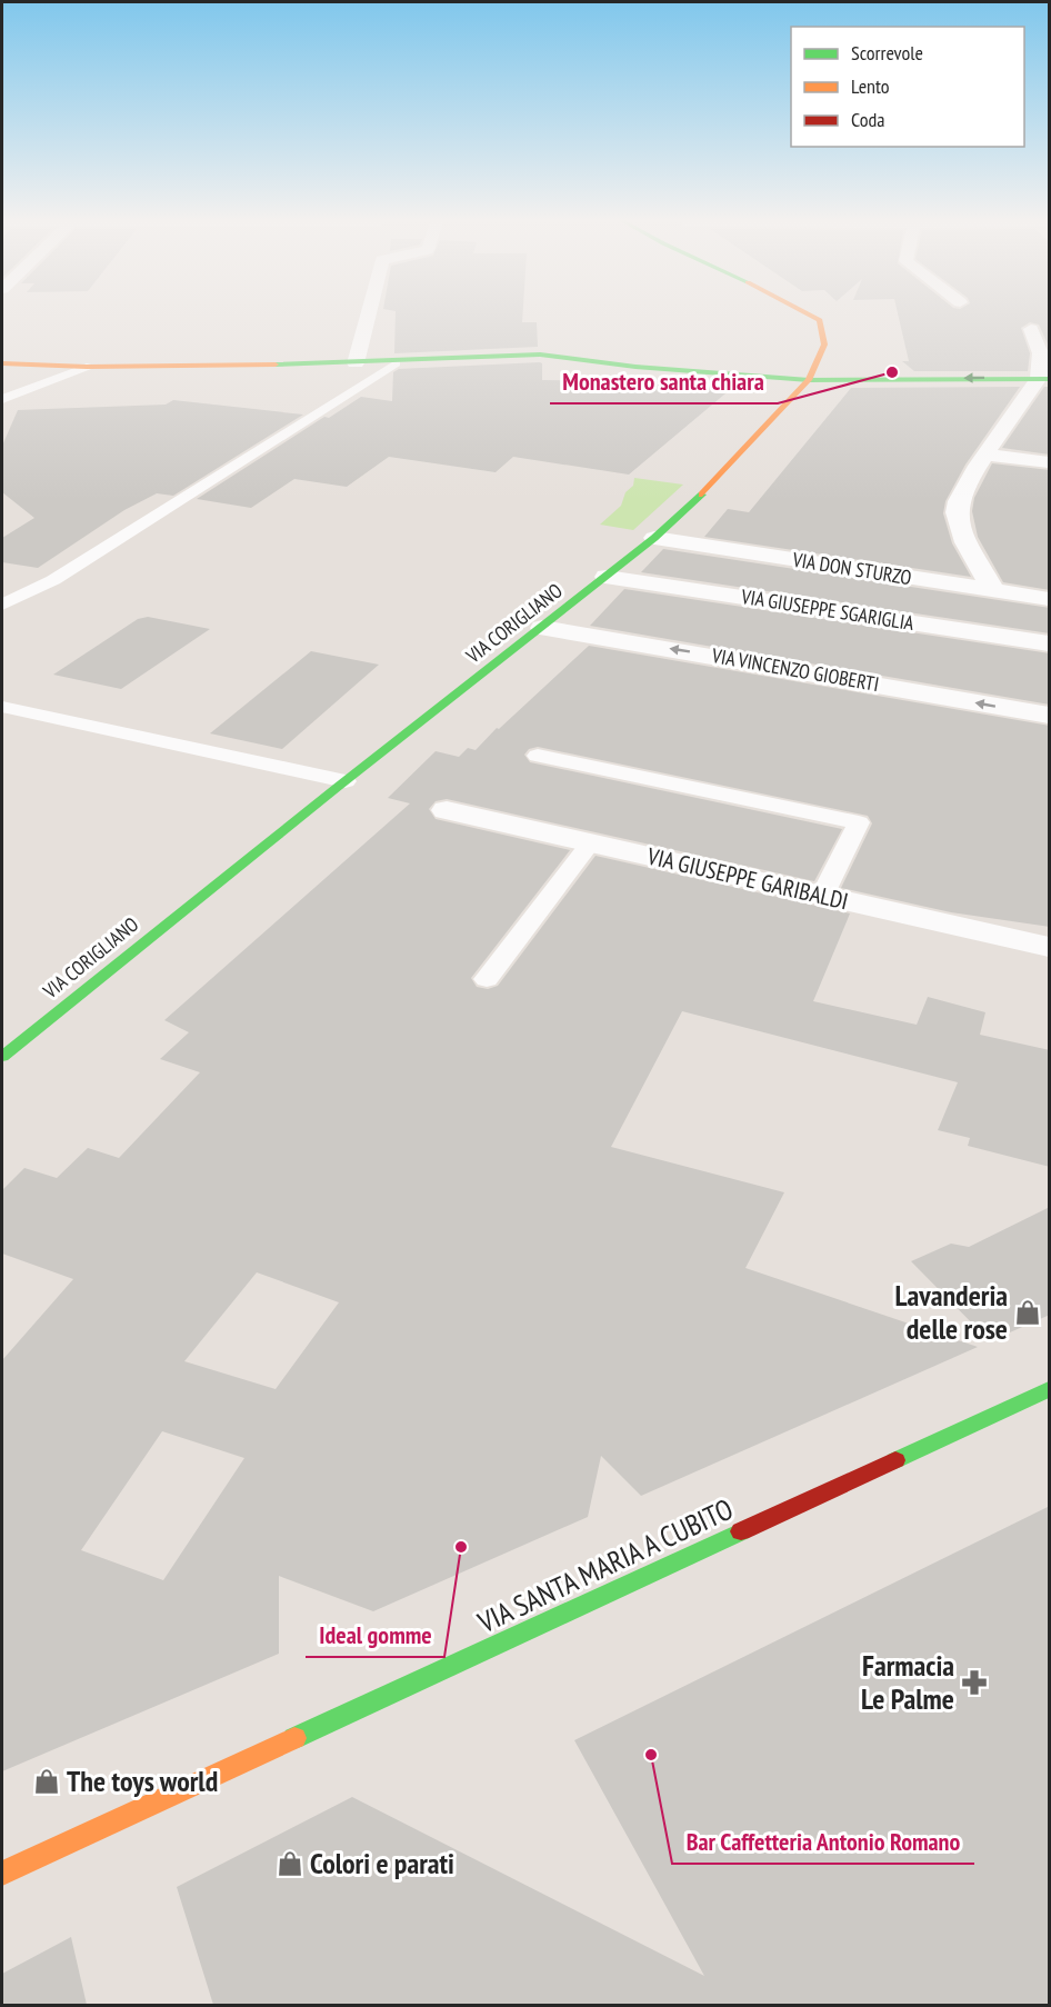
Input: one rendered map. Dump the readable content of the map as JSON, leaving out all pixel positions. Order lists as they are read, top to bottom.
{
  "streets": {
    "street": [
      "VIA DON STURZO",
      "VIA GIUSEPPE SGARIGLIA",
      "VIA CORIGLIANO",
      "VIA VINCENZO GIOBERTI",
      "VIA GIUSEPPE GARIBALDI",
      "VIA SANTA MARIA A CUBITO"
    ]
  },
  "crossings": [
    ["VIA DON STURZO", "VIA CORIGLIANO"],
    ["VIA GIUSEPPE SGARIGLIA", "VIA CORIGLIANO"],
    ["VIA CORIGLIANO", "VIA VINCENZO GIOBERTI"]
  ],
  "places": {
    "other": ["Monastero santa chiara", "Ideal gomme", "Bar Caffetteria Antonio Romano"],
    "shop": ["Lavanderia delle rose", "The toys world", "Colori e parati"],
    "pharmacy": ["Farmacia Le Palme"]
  },
  "legend": ["Scorrevole", "Lento", "Coda"]
}
